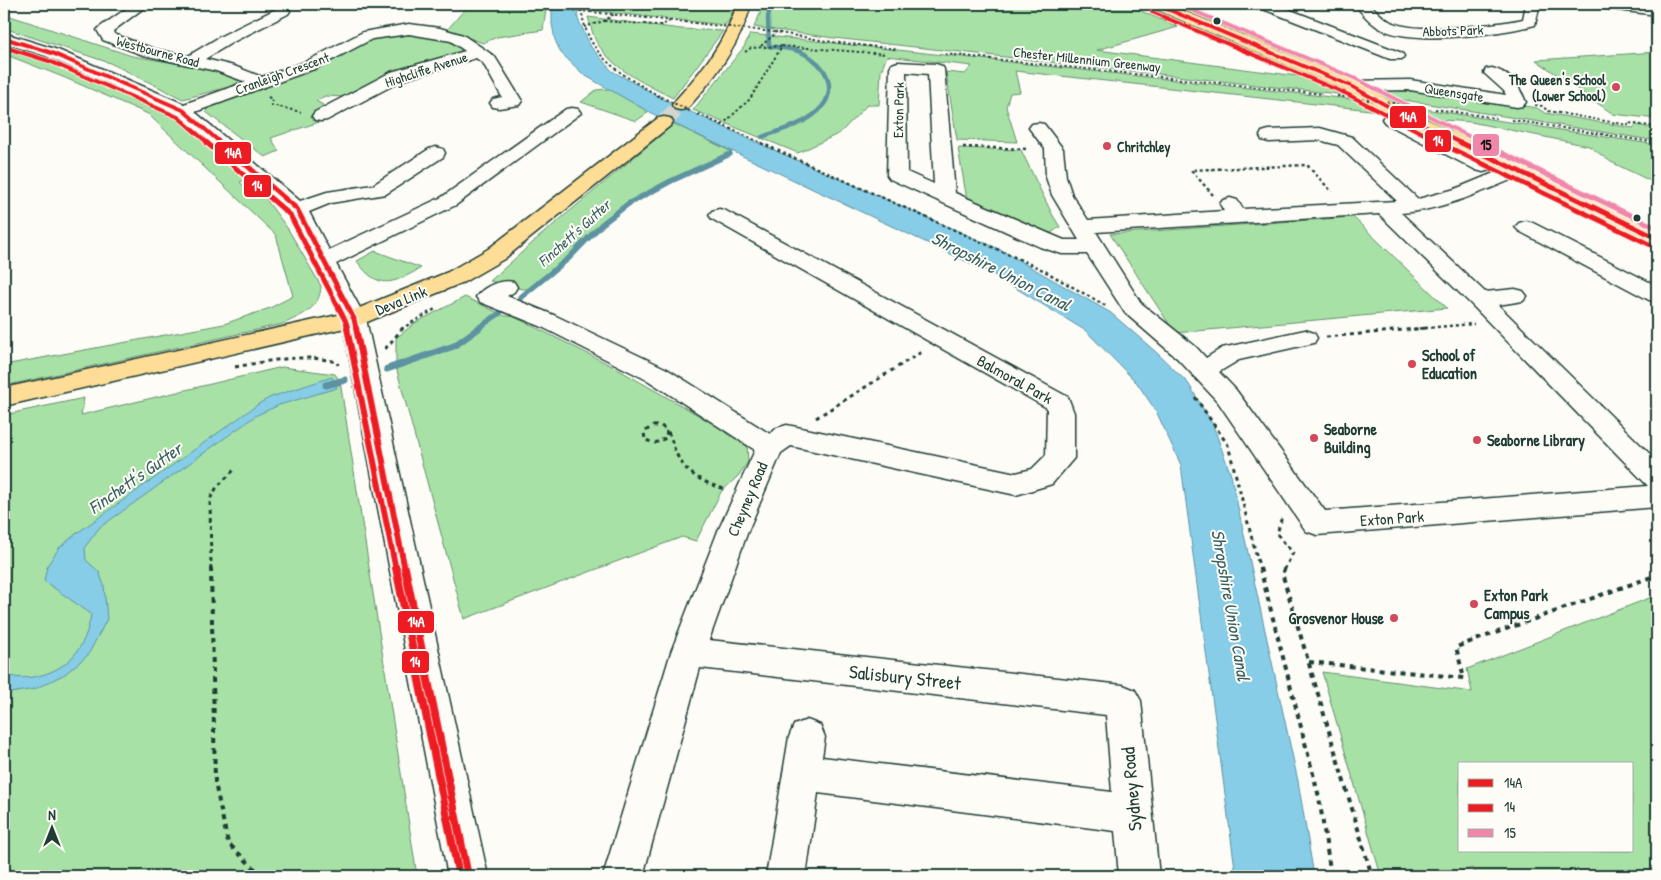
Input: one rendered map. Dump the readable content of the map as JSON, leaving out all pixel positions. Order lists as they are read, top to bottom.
{
  "streets": {
    "main road": ["Deva Link"],
    "street": [
      "Abbots Park",
      "Westbourne Road",
      "Highcliffe Avenue",
      "Cranleigh Crescent",
      "Queensgate",
      "Exton Park",
      "Balmoral Park",
      "Cheyney Road",
      "Salisbury Street",
      "Sydney Road"
    ],
    "path": ["Chester Millennium Greenway"]
  },
  "crossings": [
    ["Westbourne Road", "Cranleigh Crescent"],
    ["Highcliffe Avenue", "Cranleigh Crescent"],
    ["Balmoral Park", "Cheyney Road"],
    ["Cheyney Road", "Salisbury Street"],
    ["Salisbury Street", "Sydney Road"]
  ],
  "water": ["Finchett's Gutter", "Shropshire Union Canal"],
  "places": [
    "The Queen's School (Lower School)",
    "Chritchley",
    "School of Education",
    "Seaborne Building",
    "Seaborne Library",
    "Exton Park Campus",
    "Grosvenor House"
  ],
  "lines": ["transit line 14A", "transit line 15", "transit line 14"],
  "legend": ["14A", "14", "15"],
  "north": "top"
}
